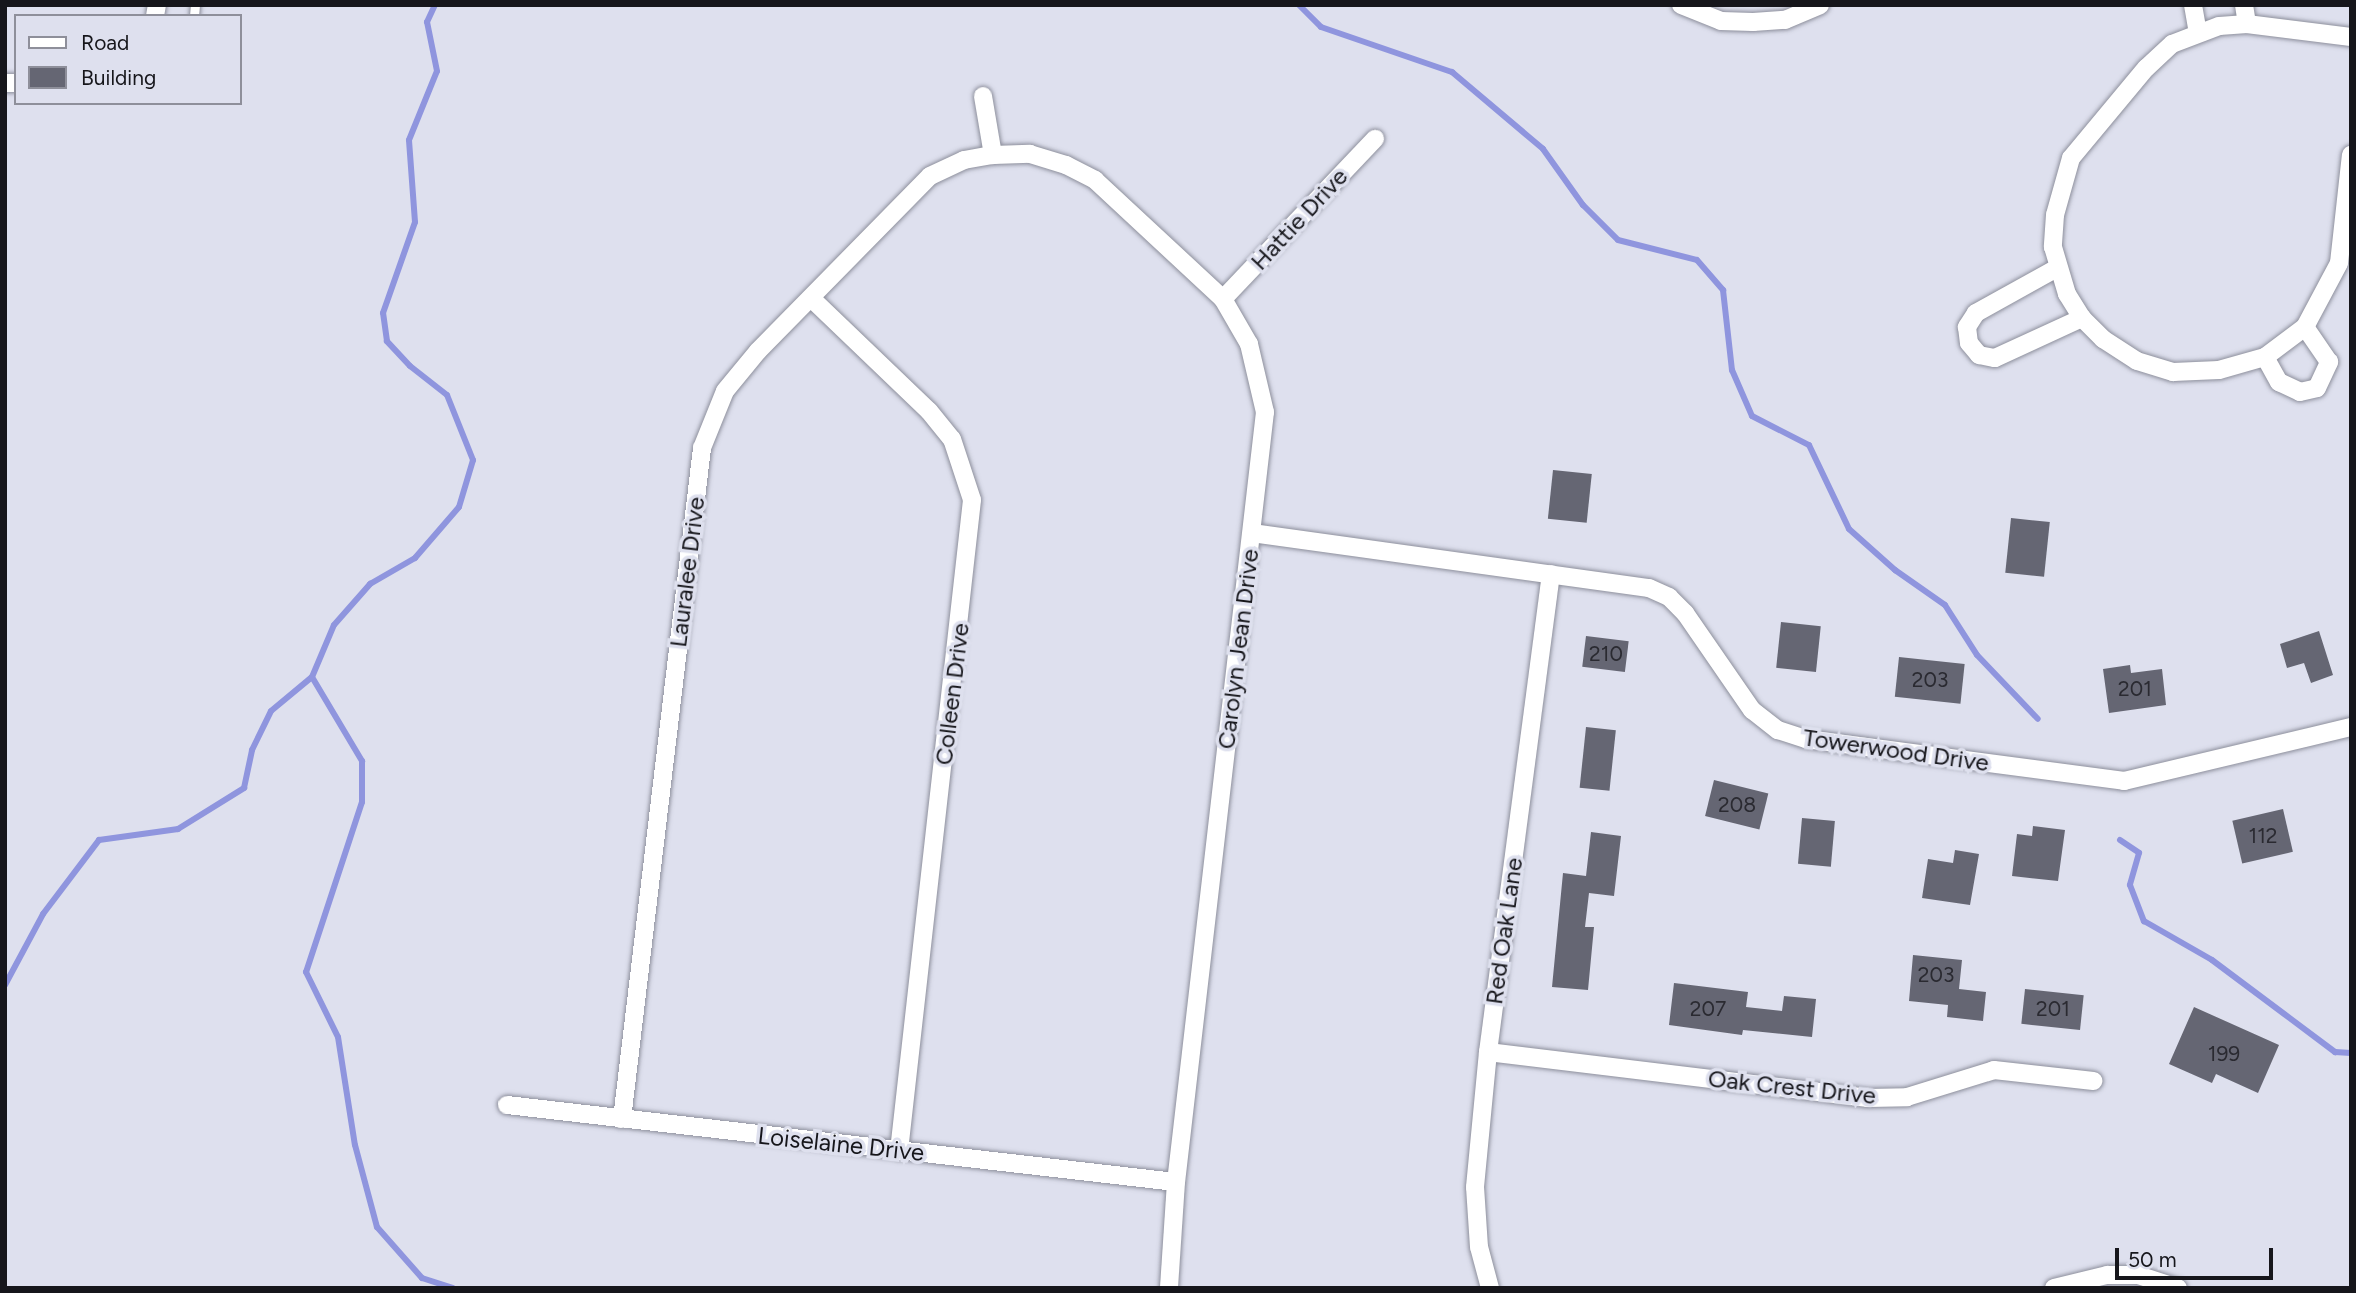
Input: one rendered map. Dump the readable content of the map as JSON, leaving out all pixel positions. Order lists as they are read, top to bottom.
{
  "streets": {
    "street": [
      "Hattie Drive",
      "Lauralee Drive",
      "Carolyn Jean Drive",
      "Colleen Drive",
      "Towerwood Drive",
      "Red Oak Lane",
      "Oak Crest Drive",
      "Loiselaine Drive"
    ]
  },
  "crossings": [
    ["Hattie Drive", "Carolyn Jean Drive"],
    ["Lauralee Drive", "Carolyn Jean Drive"],
    ["Lauralee Drive", "Colleen Drive"],
    ["Lauralee Drive", "Loiselaine Drive"],
    ["Carolyn Jean Drive", "Towerwood Drive"],
    ["Carolyn Jean Drive", "Loiselaine Drive"],
    ["Colleen Drive", "Loiselaine Drive"],
    ["Towerwood Drive", "Red Oak Lane"],
    ["Red Oak Lane", "Oak Crest Drive"]
  ],
  "house_numbers": [
    "210",
    "203",
    "201",
    "208",
    "112",
    "203",
    "207",
    "201",
    "199"
  ],
  "legend": ["Road", "Building"],
  "scale_bar": "50 m"
}
